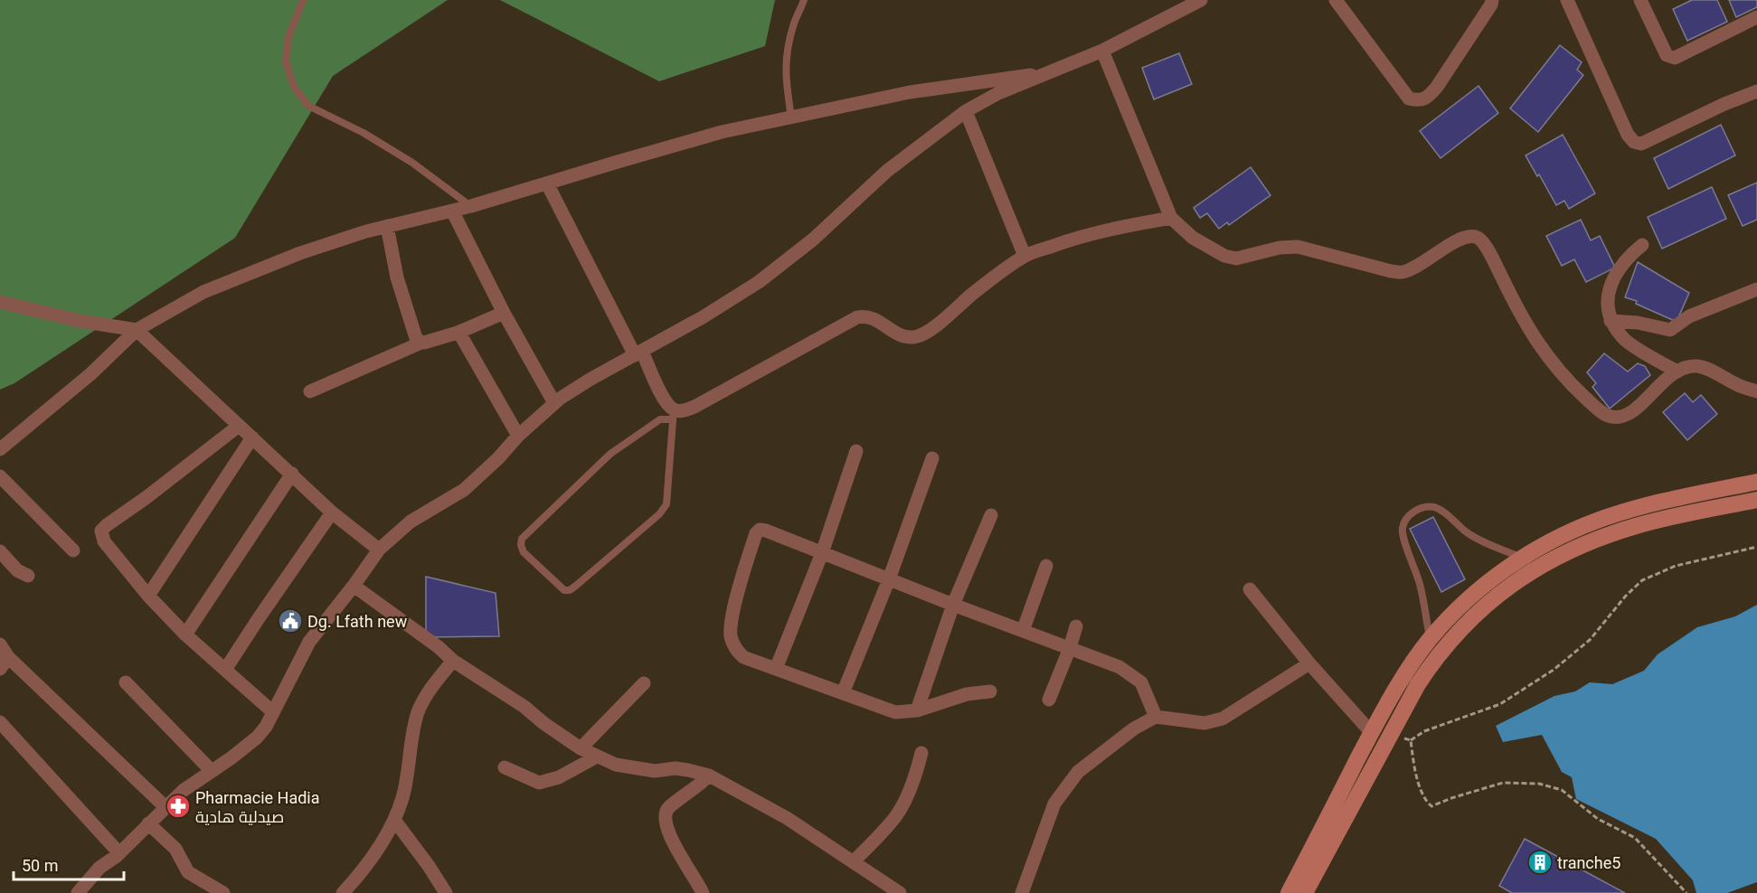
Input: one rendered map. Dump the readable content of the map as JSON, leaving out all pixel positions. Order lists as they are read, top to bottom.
{
  "places": {
    "public building": ["Dg. Lfath new"],
    "pharmacy": ["Pharmacie Hadia صيدلية هادية"],
    "building": ["tranche5"]
  },
  "scale_bar": "50 m"
}
